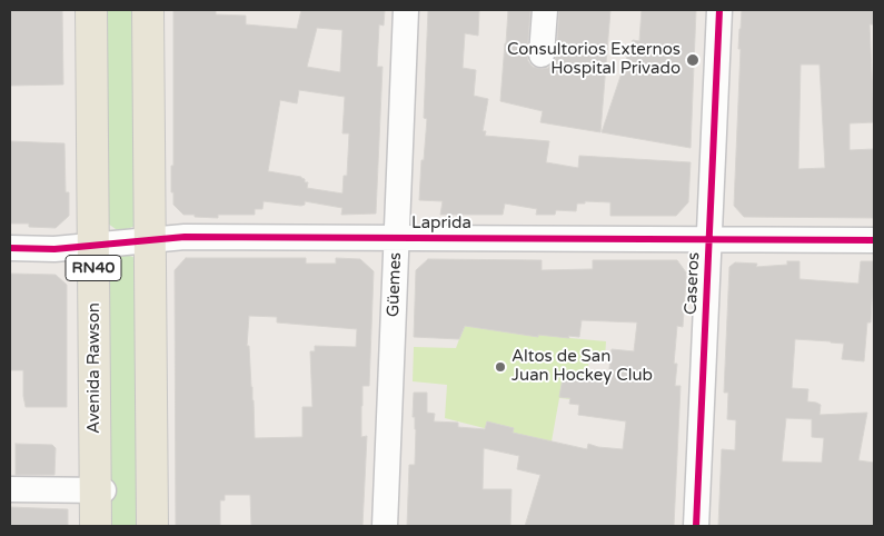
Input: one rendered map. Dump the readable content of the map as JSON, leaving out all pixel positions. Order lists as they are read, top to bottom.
{
  "streets": {
    "main road": ["RN40", "Avenida Rawson"],
    "street": ["Laprida", "Caseros", "Güemes"]
  },
  "crossings": [
    ["Laprida", "Caseros"],
    ["Laprida", "Güemes"],
    ["Laprida", "Avenida Rawson"]
  ],
  "places": ["Consultorios Externos Hospital Privado", "Altos de San Juan Hockey Club"]
}
